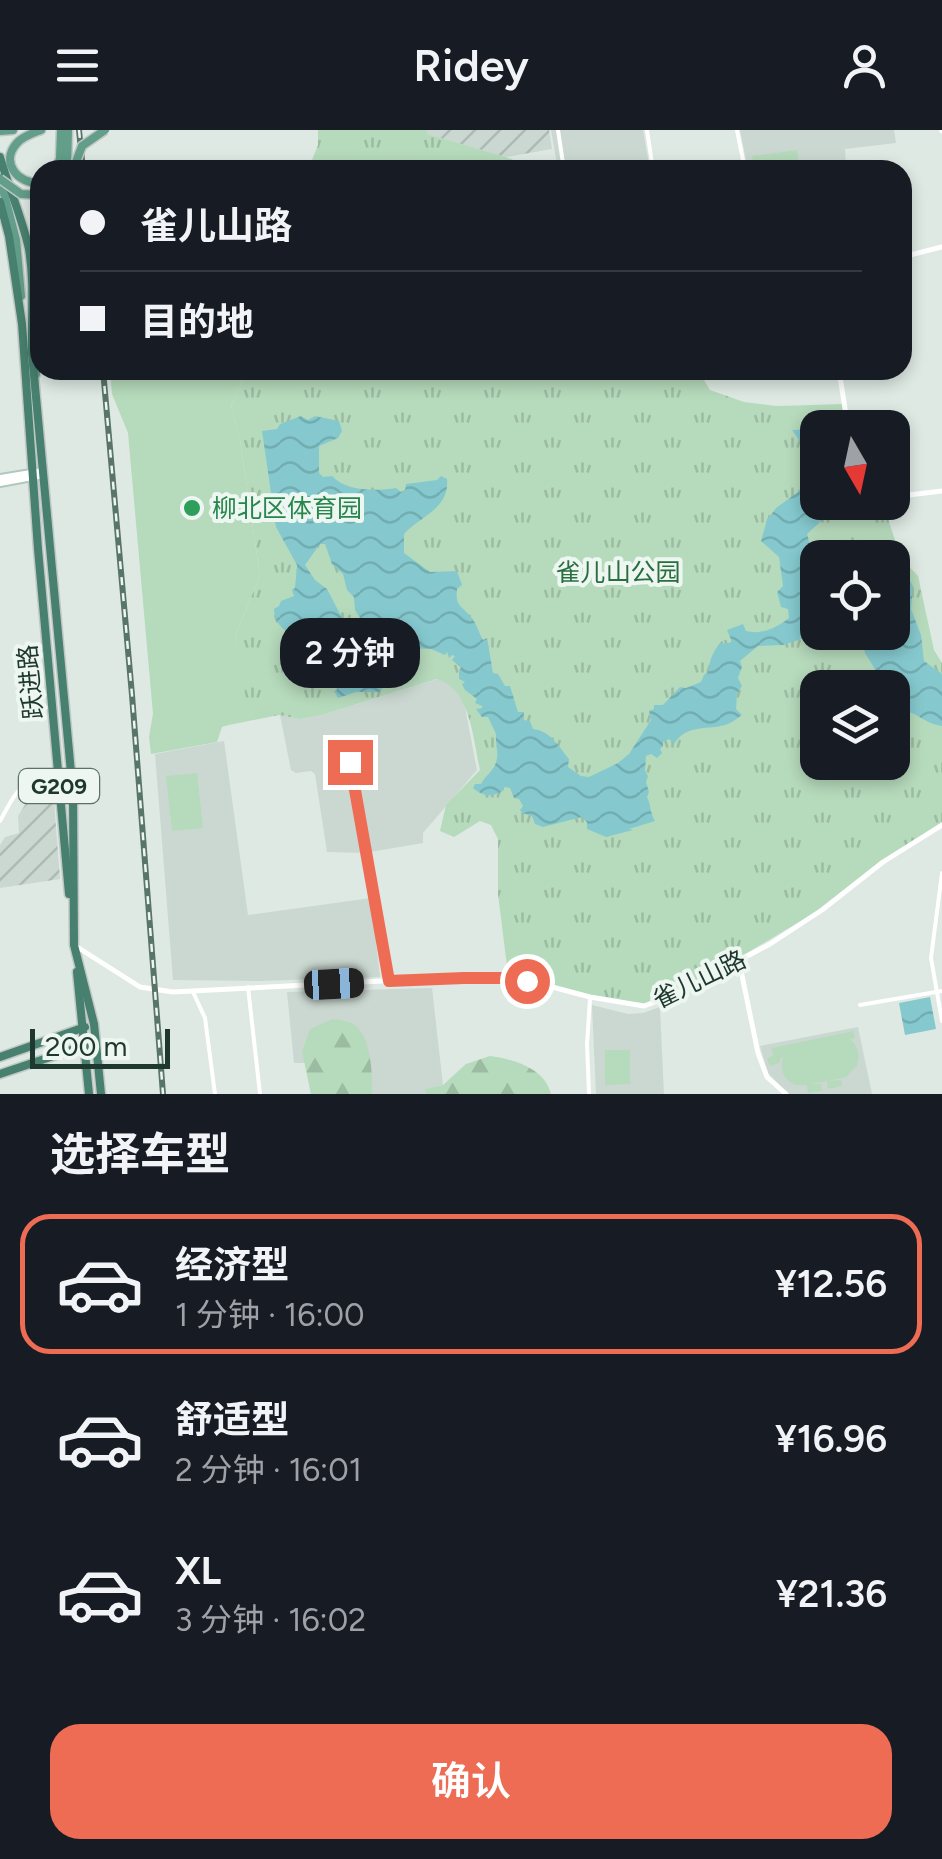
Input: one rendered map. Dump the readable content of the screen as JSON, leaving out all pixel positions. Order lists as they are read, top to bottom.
{
  "streets": {
    "highway": ["跃进路", "G209"],
    "street": ["雀儿山路"]
  },
  "crossings": [
    ["跃进路", "雀儿山路"]
  ],
  "parks": ["雀儿山公园"],
  "places": ["柳北区体育园"],
  "scale_bar": "200 m",
  "north": "bottom",
  "page": {
    "header": "Ridey",
    "banner": ["雀儿山路", "目的地"],
    "bubble": "2 分钟",
    "scale": "200 m",
    "heading": "选择车型",
    "list": [
      {
        "name": "经济型",
        "note": "1 分钟 · 16:00",
        "value": "¥12.56"
      },
      {
        "name": "舒适型",
        "note": "2 分钟 · 16:01",
        "value": "¥16.96"
      },
      {
        "name": "XL",
        "note": "3 分钟 · 16:02",
        "value": "¥21.36"
      }
    ],
    "buttons": "确认"
  }
}
